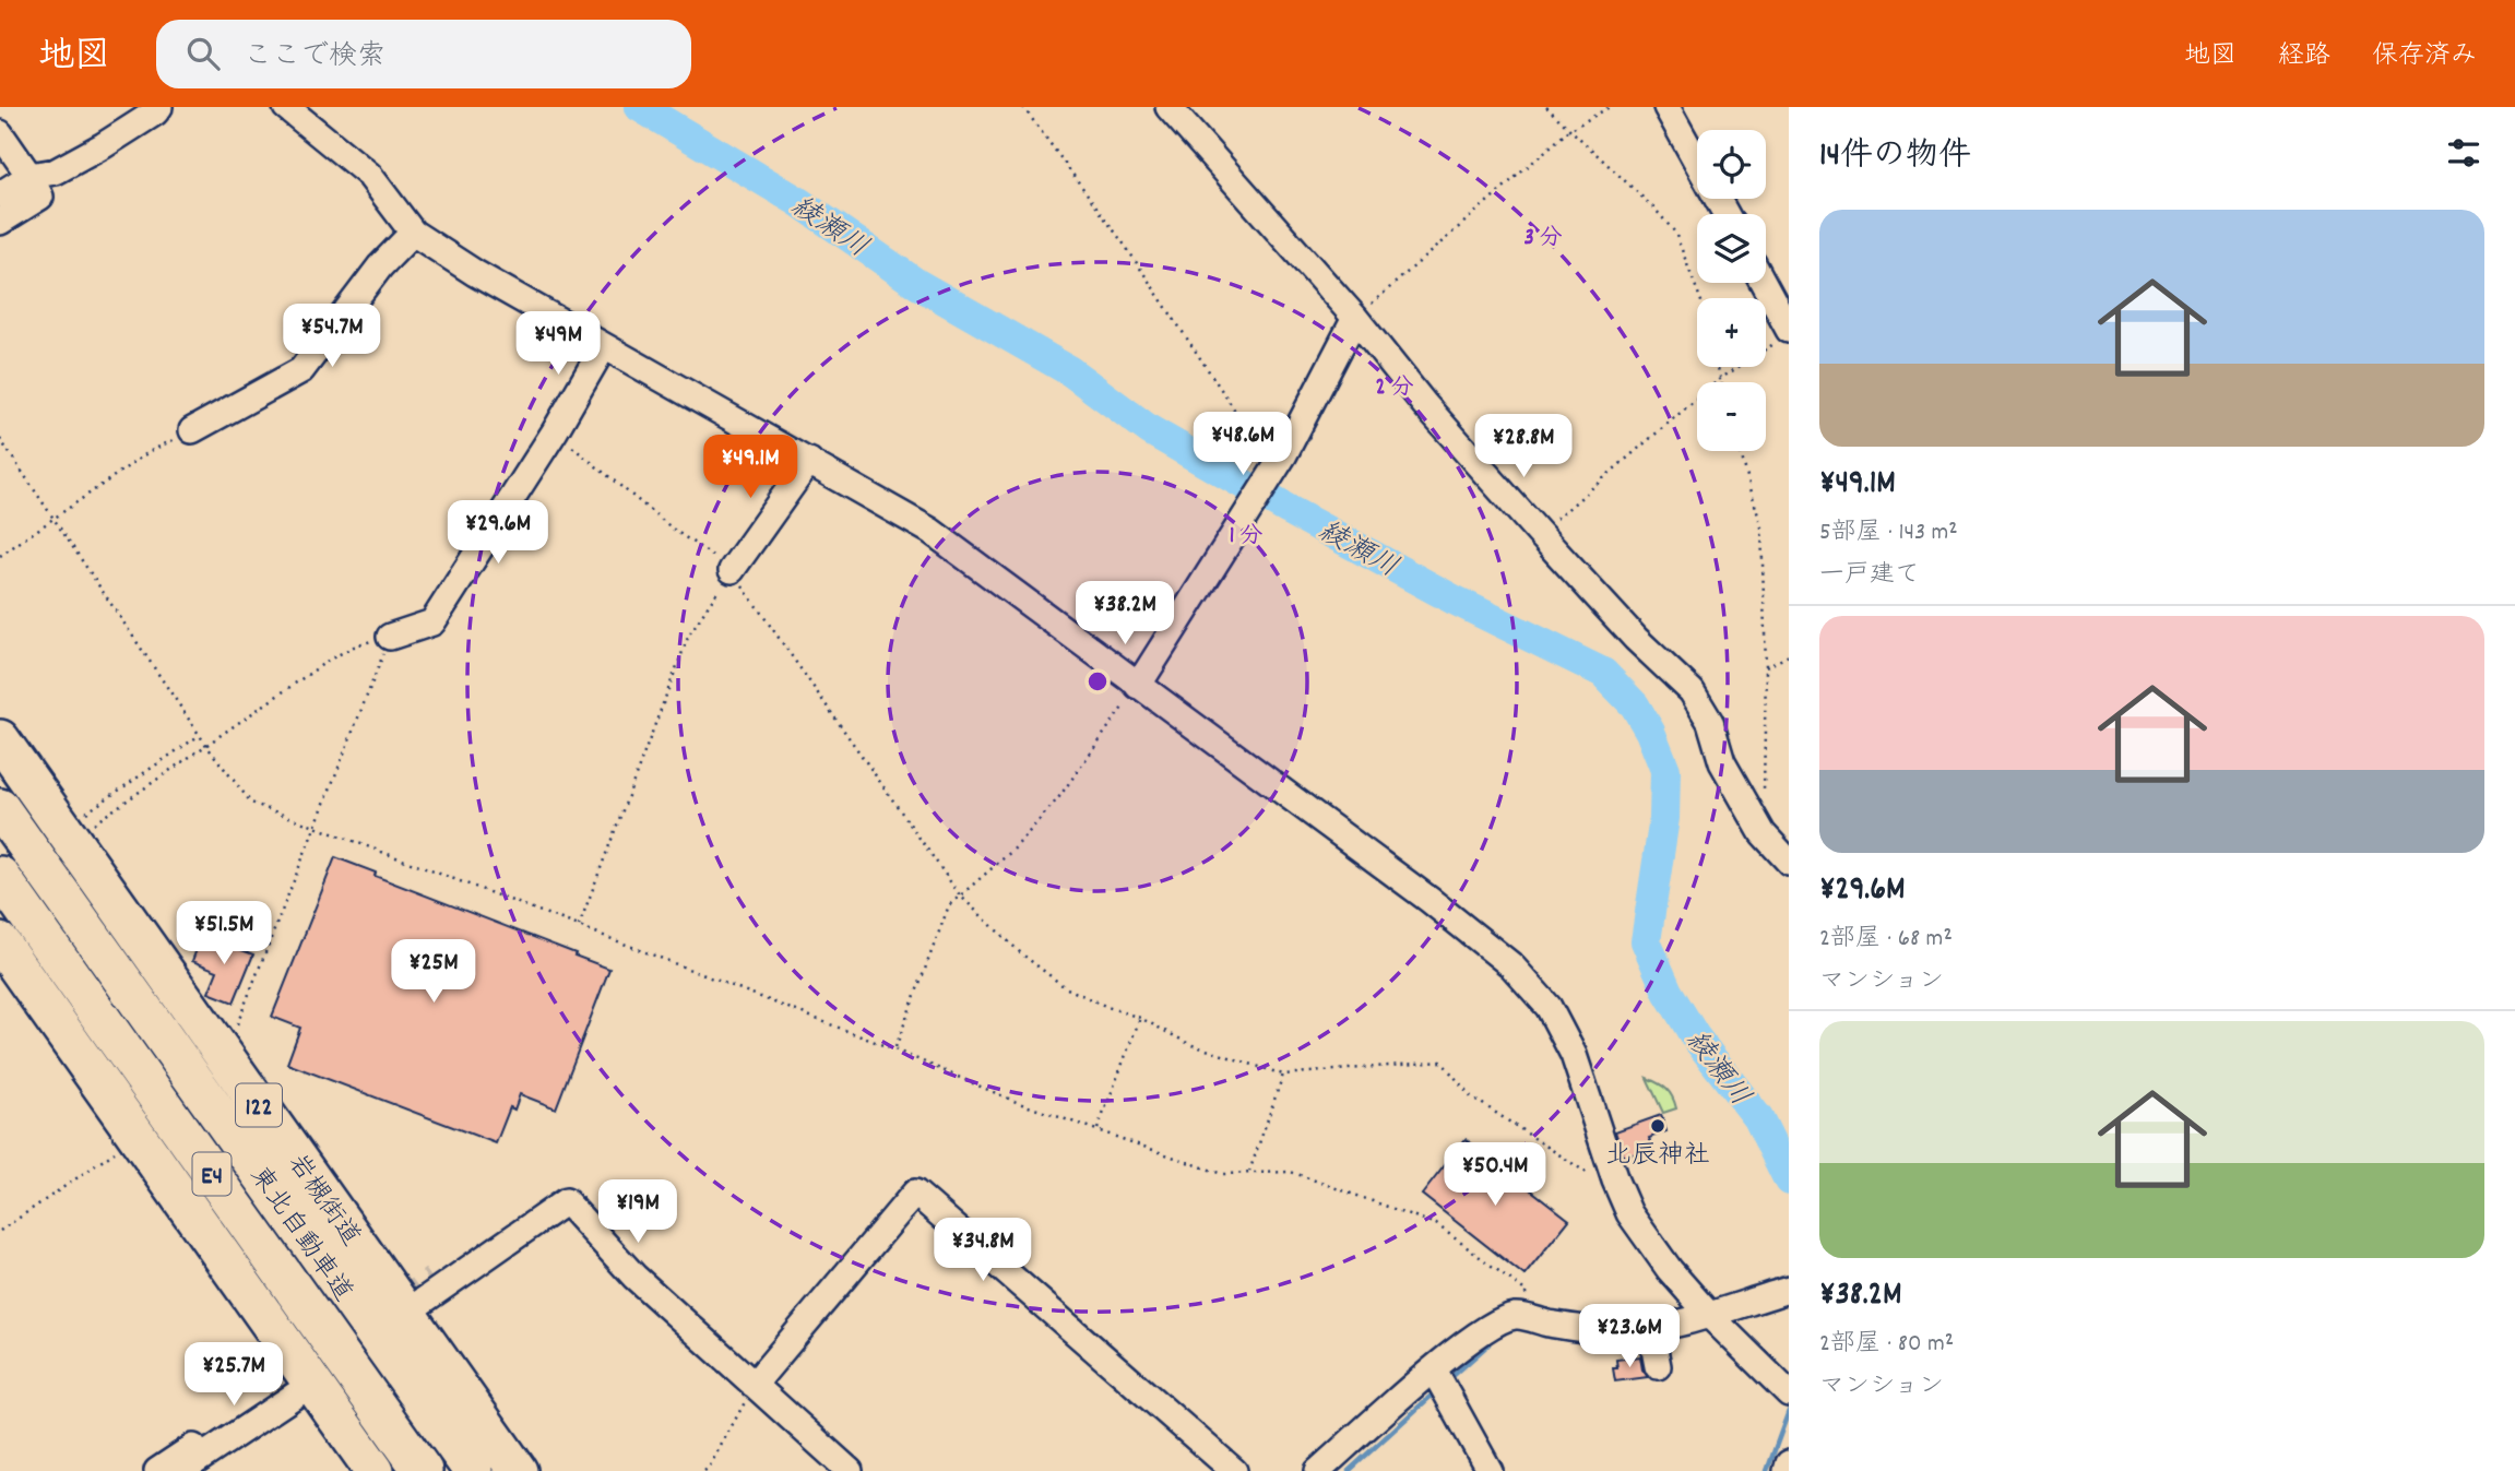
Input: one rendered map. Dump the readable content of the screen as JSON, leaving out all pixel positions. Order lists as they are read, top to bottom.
{
  "streets": {
    "highway": [
      "122",
      "E4",
      "岩槻街道",
      "東北自動車道"
    ]
  },
  "water": ["綾瀬川"],
  "places": ["北辰神社"],
  "page": {
    "header": "地図",
    "search": "ここで検索",
    "nav": ["地図", "経路", "保存済み"],
    "heading": "14件の物件",
    "map_buttons": ["+", "−"],
    "list": [
      {
        "name": "¥49.1M",
        "note": "5部屋 · 143 m² · 一戸建て"
      },
      {
        "name": "¥29.6M",
        "note": "2部屋 · 68 m² · マンション"
      },
      {
        "name": "¥38.2M",
        "note": "2部屋 · 80 m² · マンション"
      }
    ],
    "price": [
      "¥54.7M",
      "¥49M",
      "¥48.6M",
      "¥28.8M",
      "¥49.1M",
      "¥29.6M",
      "¥38.2M",
      "¥51.5M",
      "¥25M",
      "¥50.4M",
      "¥19M",
      "¥34.8M",
      "¥23.6M",
      "¥25.7M"
    ]
  },
  "rings": ["3 分", "2 分", "1 分"]
}
